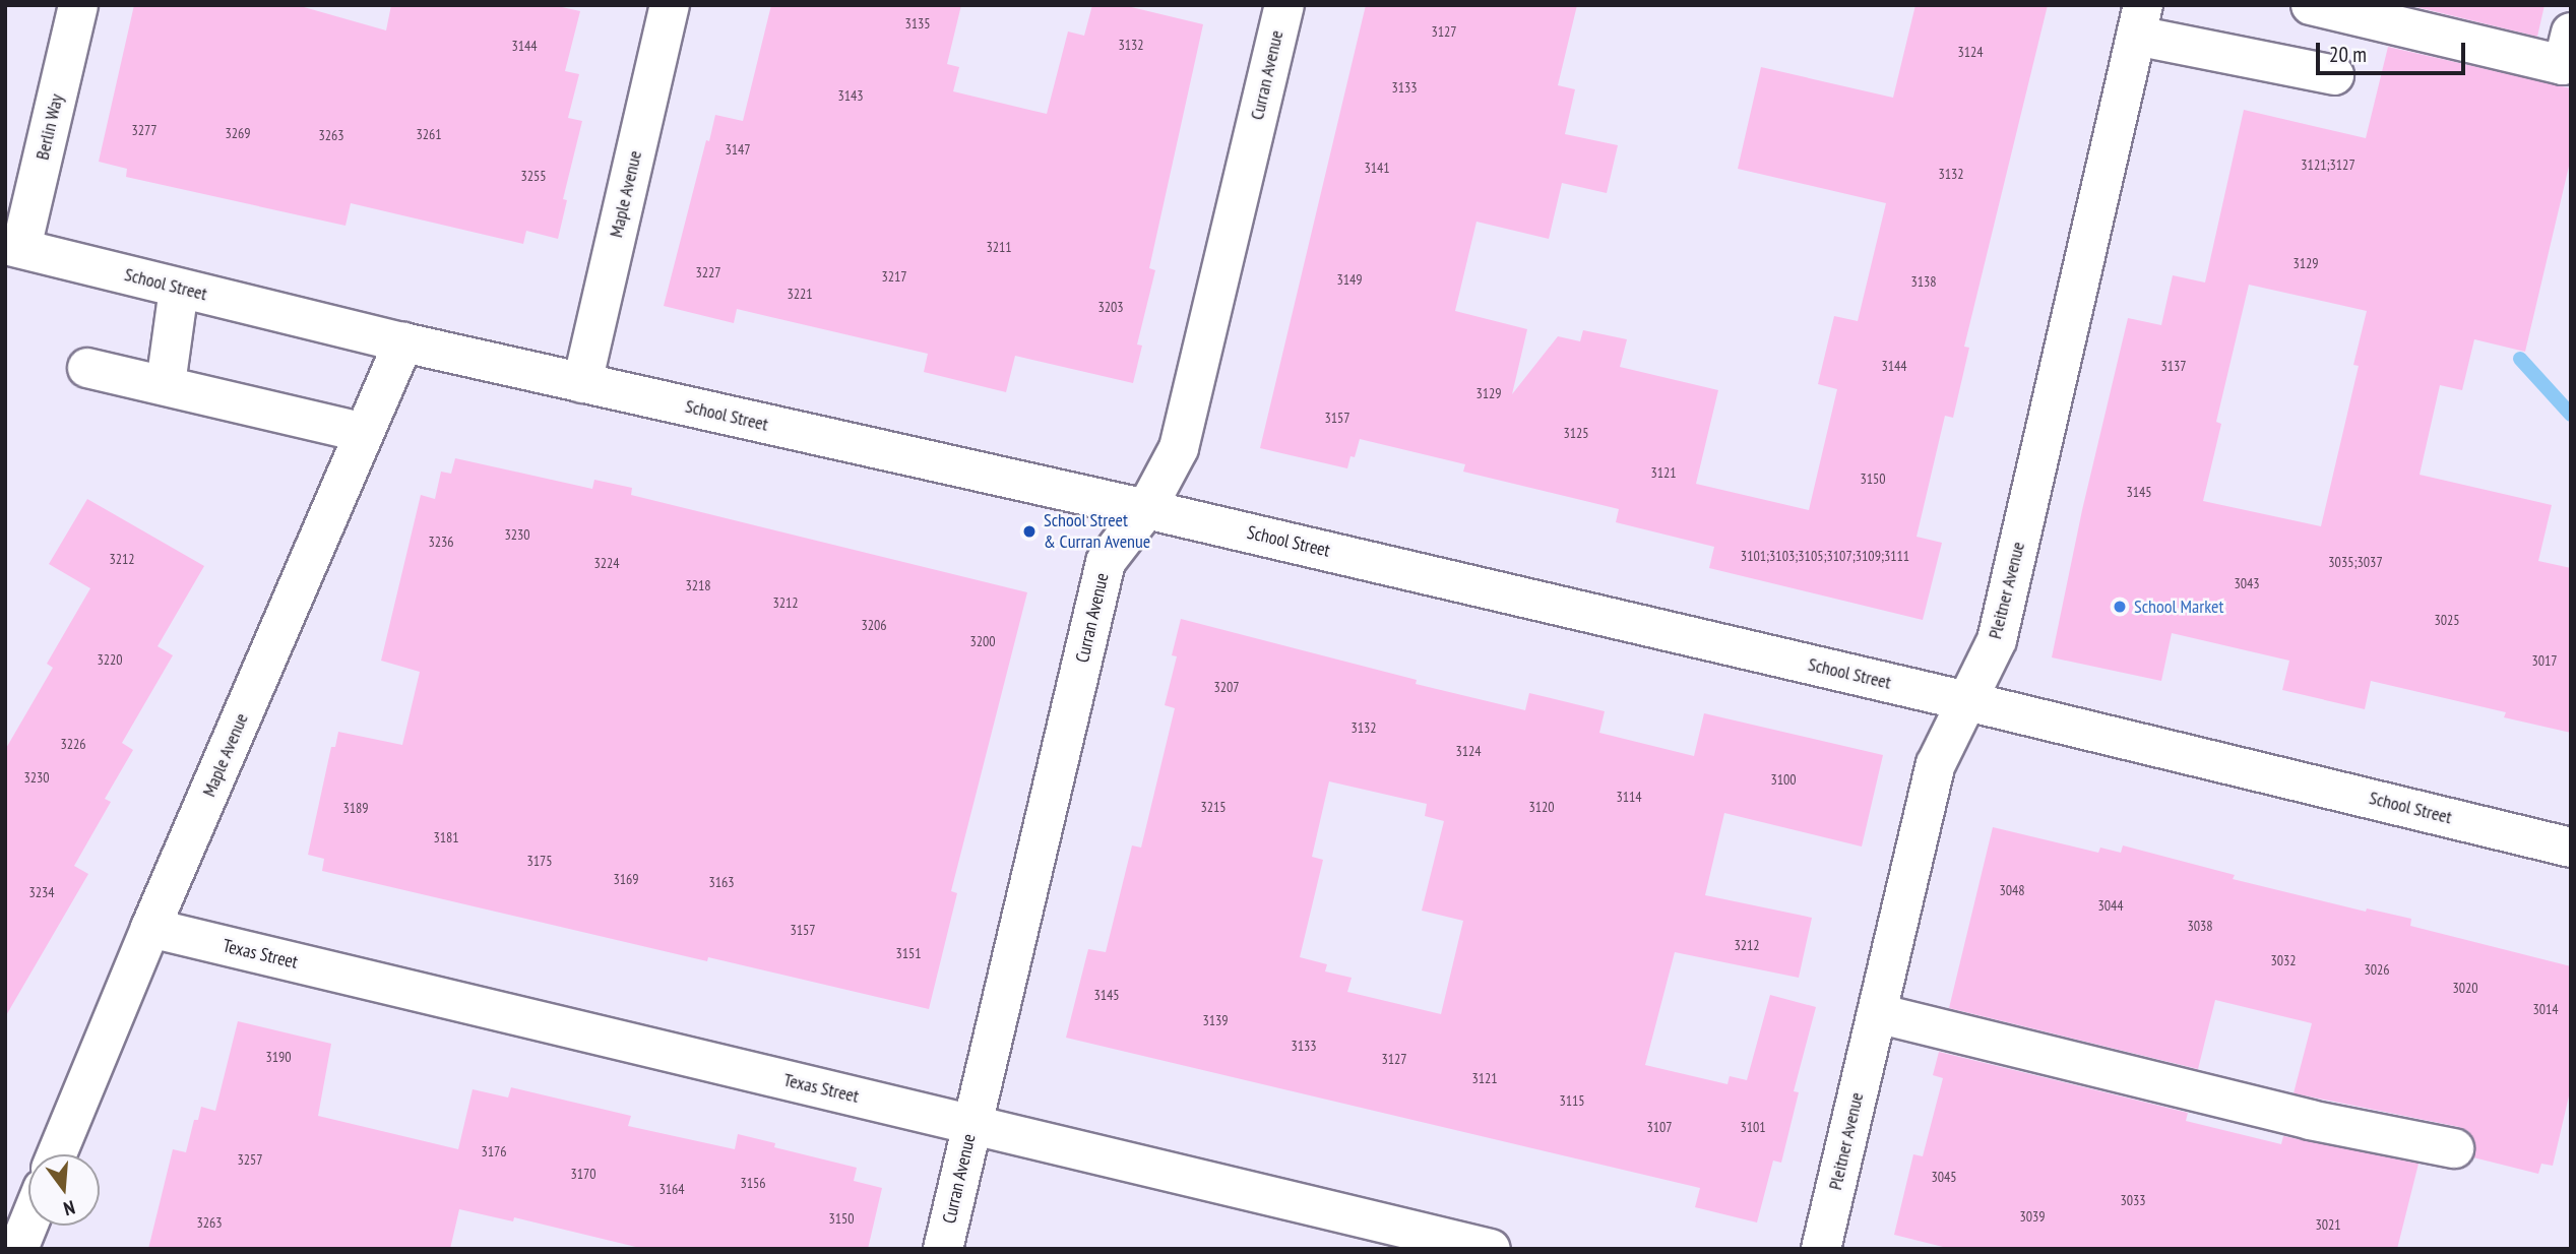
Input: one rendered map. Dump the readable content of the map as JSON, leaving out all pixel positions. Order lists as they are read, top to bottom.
{
  "streets": {
    "street": [
      "Curran Avenue",
      "Berlin Way",
      "Maple Avenue",
      "School Street",
      "Pleitner Avenue",
      "Texas Street"
    ]
  },
  "crossings": [
    ["Curran Avenue", "School Street"],
    ["Curran Avenue", "Texas Street"],
    ["Berlin Way", "School Street"],
    ["Maple Avenue", "School Street"],
    ["Maple Avenue", "Texas Street"],
    ["School Street", "Pleitner Avenue"]
  ],
  "places": ["School Street & Curran Avenue", "School Market"],
  "house_numbers": [
    "3135",
    "3127",
    "3132",
    "3144",
    "3124",
    "3133",
    "3143",
    "3277",
    "3269",
    "3261",
    "3263",
    "3147",
    "3121;3127",
    "3141",
    "3132",
    "3255",
    "3211",
    "3129",
    "3227",
    "3217",
    "3149",
    "3138",
    "3221",
    "3203",
    "3144",
    "3137",
    "3129",
    "3157",
    "3125",
    "3121",
    "3150",
    "3145",
    "3230",
    "3236",
    "3101;3103;3105;3107;3109;3111",
    "3212",
    "3035;3037",
    "3224",
    "3043",
    "3218",
    "3212",
    "3025",
    "3206",
    "3200",
    "3220",
    "3017",
    "3207",
    "3132",
    "3226",
    "3124",
    "3230",
    "3100",
    "3114",
    "3215",
    "3120",
    "3189",
    "3181",
    "3175",
    "3169",
    "3163",
    "3048",
    "3234",
    "3044",
    "3038",
    "3157",
    "3212",
    "3151",
    "3032",
    "3026",
    "3020",
    "3145",
    "3014",
    "3139",
    "3133",
    "3190",
    "3127",
    "3121",
    "3115",
    "3107",
    "3101",
    "3176",
    "3257",
    "3170",
    "3045",
    "3156",
    "3164",
    "3033",
    "3039",
    "3150",
    "3263",
    "3021"
  ],
  "scale_bar": "20 m",
  "north": "bottom"
}
